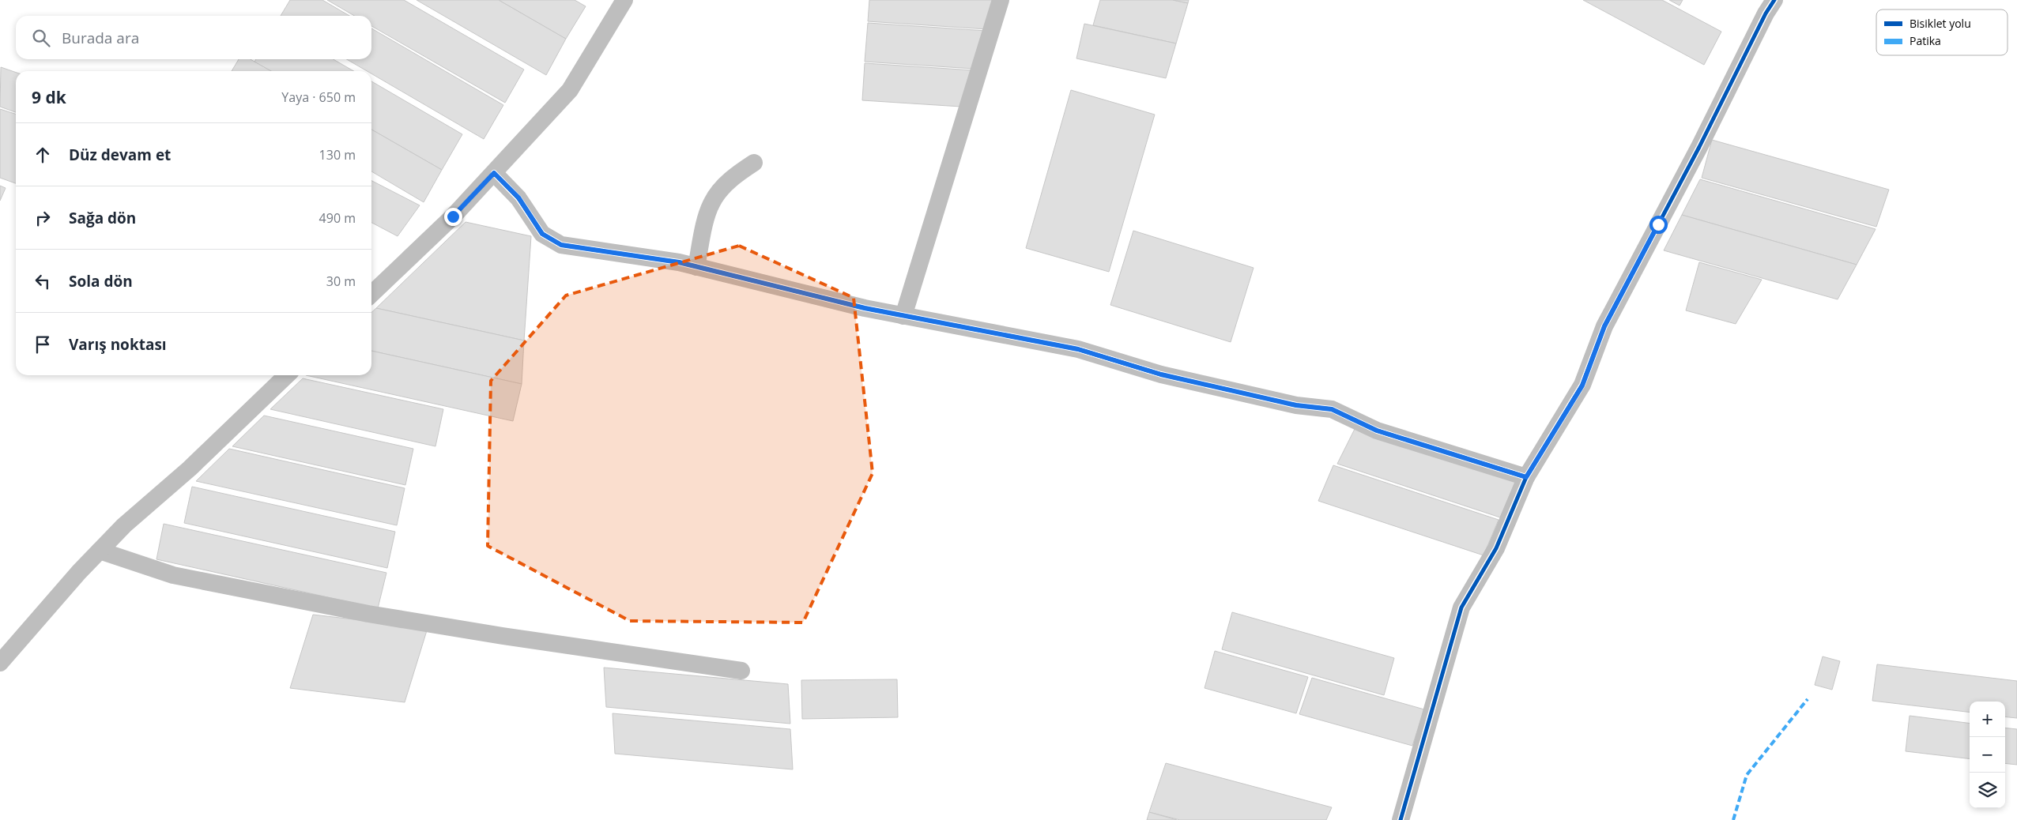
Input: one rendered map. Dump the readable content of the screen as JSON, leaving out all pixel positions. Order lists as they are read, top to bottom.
{
  "legend": ["Bisiklet yolu", "Patika"],
  "page": {
    "search": "Burada ara",
    "heading": ["9 dk", "Yaya · 650 m"],
    "list": [
      ["Düz devam et", "130 m"],
      ["Sağa dön", "490 m"],
      ["Sola dön", "30 m"],
      "Varış noktası"
    ],
    "map_buttons": ["+", "−"]
  }
}
